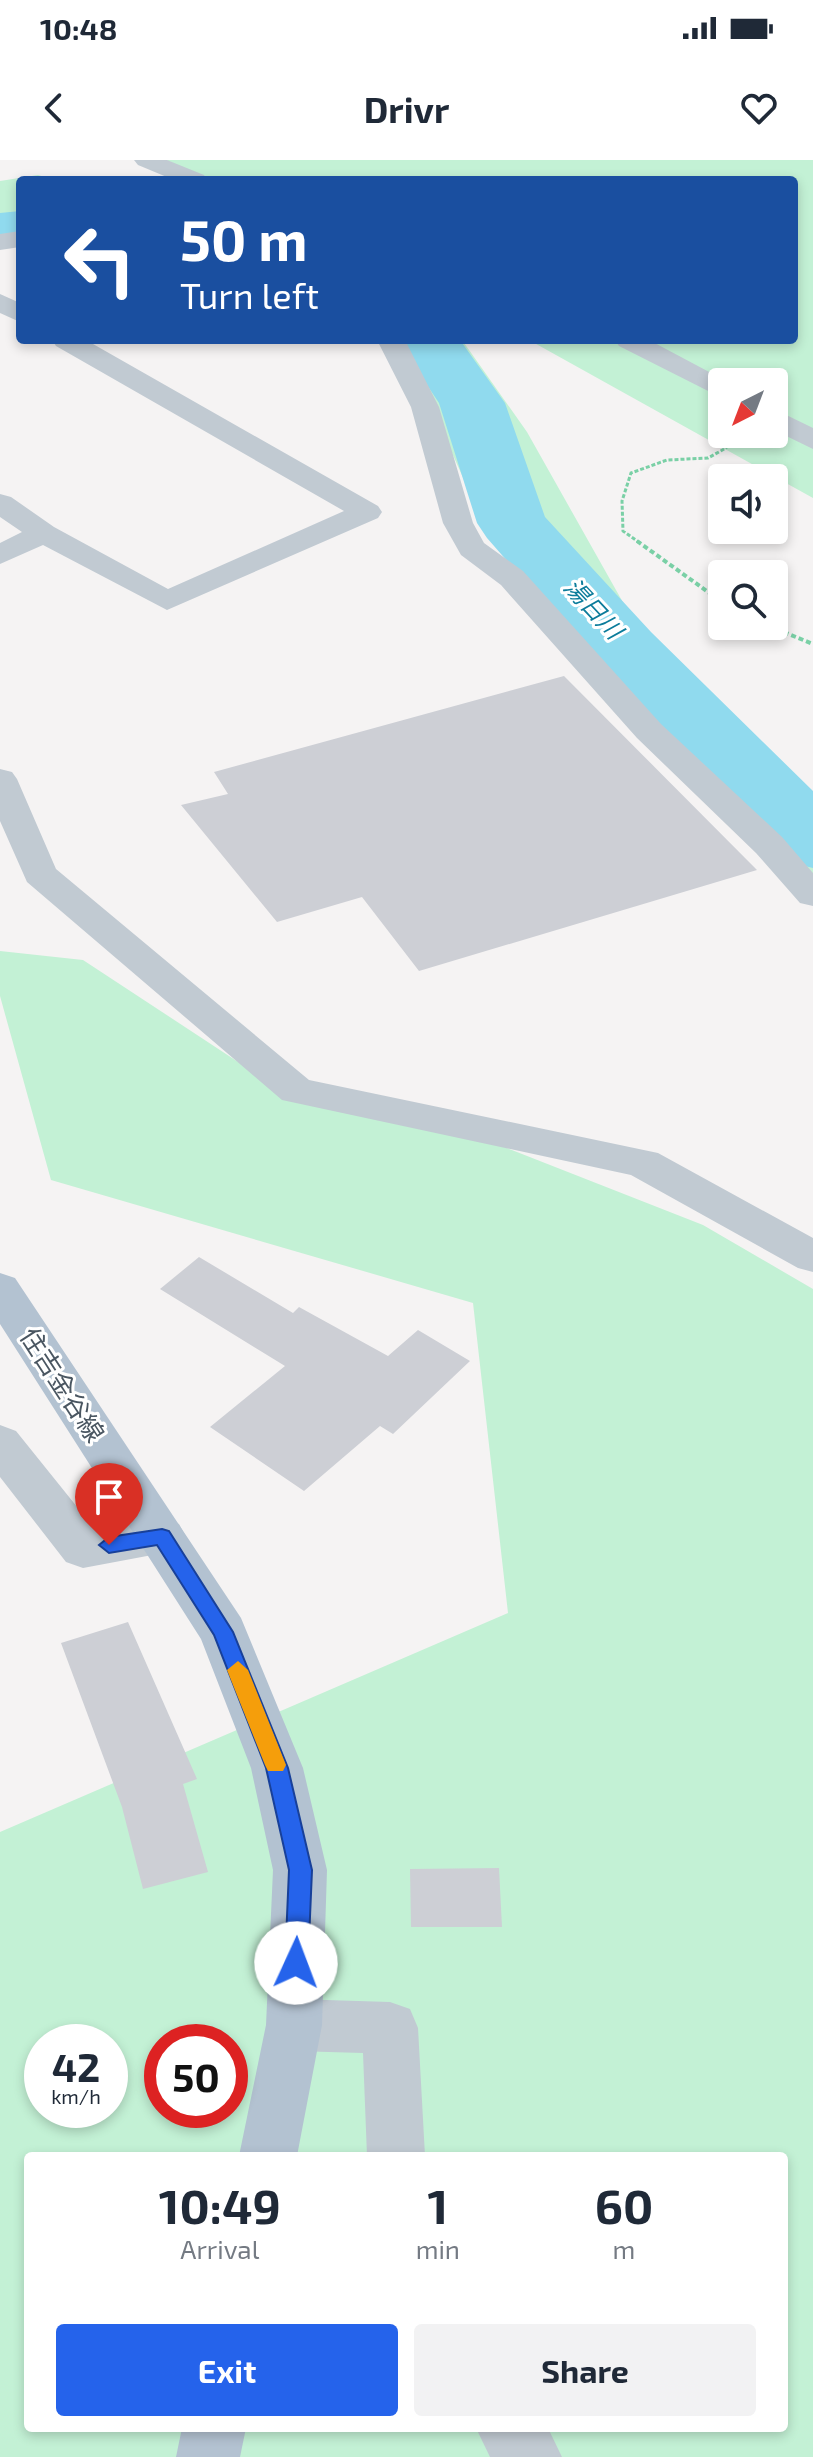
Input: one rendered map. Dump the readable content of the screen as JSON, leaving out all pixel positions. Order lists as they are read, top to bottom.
{
  "streets": {
    "main road": ["住吉金谷線"]
  },
  "water": ["湯日川"],
  "north": "bottom left",
  "page": {
    "status": "10:48",
    "header": "Drivr",
    "turn": ["50 m", "Turn left"],
    "speed": "42 km/h",
    "limit": "50",
    "eta": [
      "10:49",
      "Arrival",
      "1",
      "min",
      "60",
      "m"
    ],
    "buttons": ["Exit", "Share"]
  }
}
